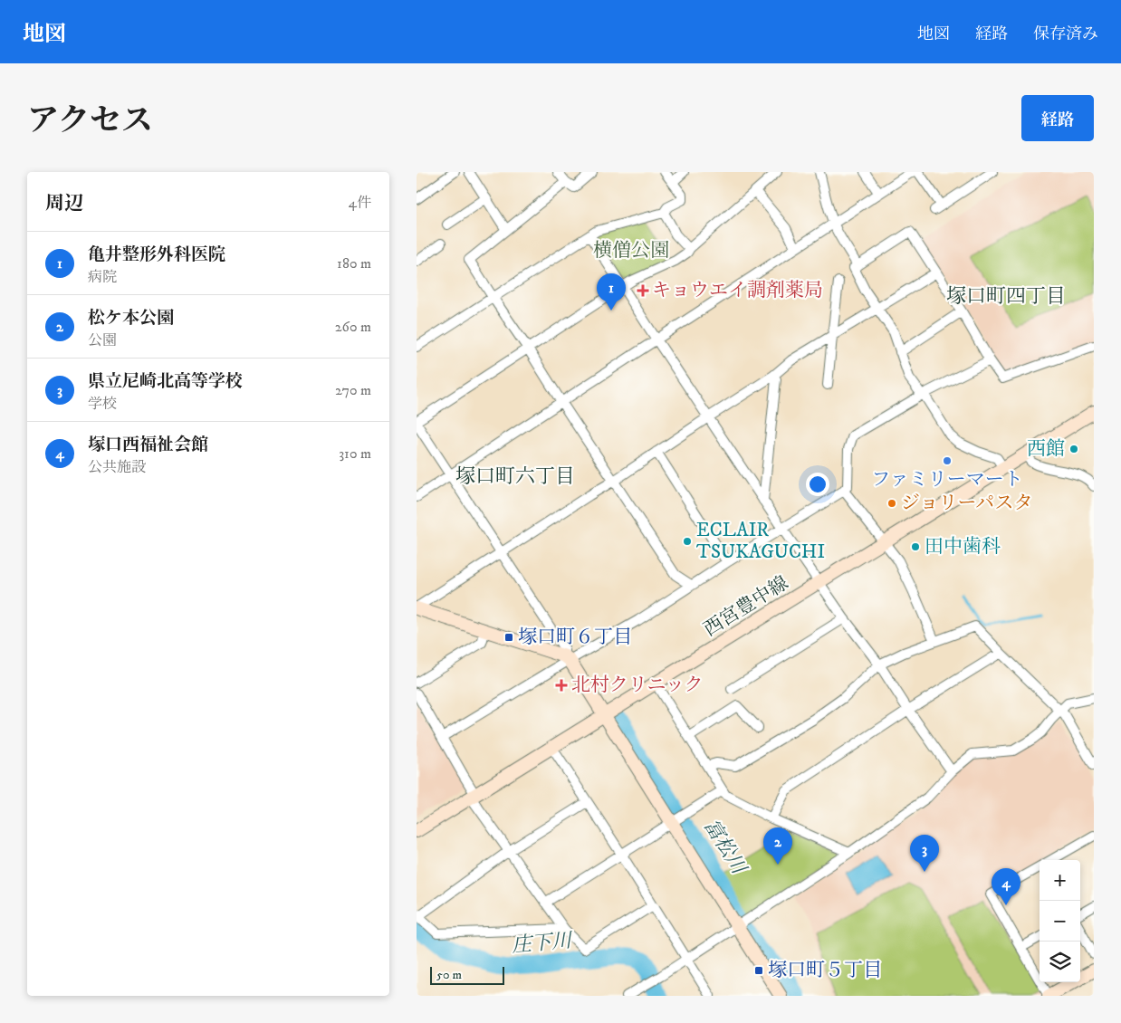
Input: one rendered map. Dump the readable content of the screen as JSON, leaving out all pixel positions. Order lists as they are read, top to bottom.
{
  "streets": {
    "main road": ["西宮豊中線"]
  },
  "districts": ["塚口町四丁目", "塚口町六丁目"],
  "water": ["富松川", "庄下川"],
  "parks": ["横僧公園"],
  "places": {
    "health": ["キョウエイ調剤薬局", "北村クリニック"],
    "other": [
      "西館",
      "ファミリーマート",
      "ジョリーパスタ",
      "ECLAIR TSUKAGUCHI",
      "田中歯科"
    ],
    "transit": ["塚口町６丁目", "塚口町５丁目"]
  },
  "scale_bar": "50 m",
  "page": {
    "header": "地図",
    "nav": ["地図", "経路", "保存済み"],
    "title": "アクセス",
    "buttons": "経路",
    "heading": ["周辺", "4件"],
    "list": [
      {
        "mark": "1",
        "name": "亀井整形外科医院",
        "note": "病院",
        "value": "180 m"
      },
      {
        "mark": "2",
        "name": "松ケ本公園",
        "note": "公園",
        "value": "260 m"
      },
      {
        "mark": "3",
        "name": "県立尼崎北高等学校",
        "note": "学校",
        "value": "270 m"
      },
      {
        "mark": "4",
        "name": "塚口西福祉会館",
        "note": "公共施設",
        "value": "310 m"
      }
    ],
    "pins": [
      "1",
      "2",
      "3",
      "4"
    ],
    "map_buttons": ["+", "−"],
    "scale": "50 m"
  }
}
